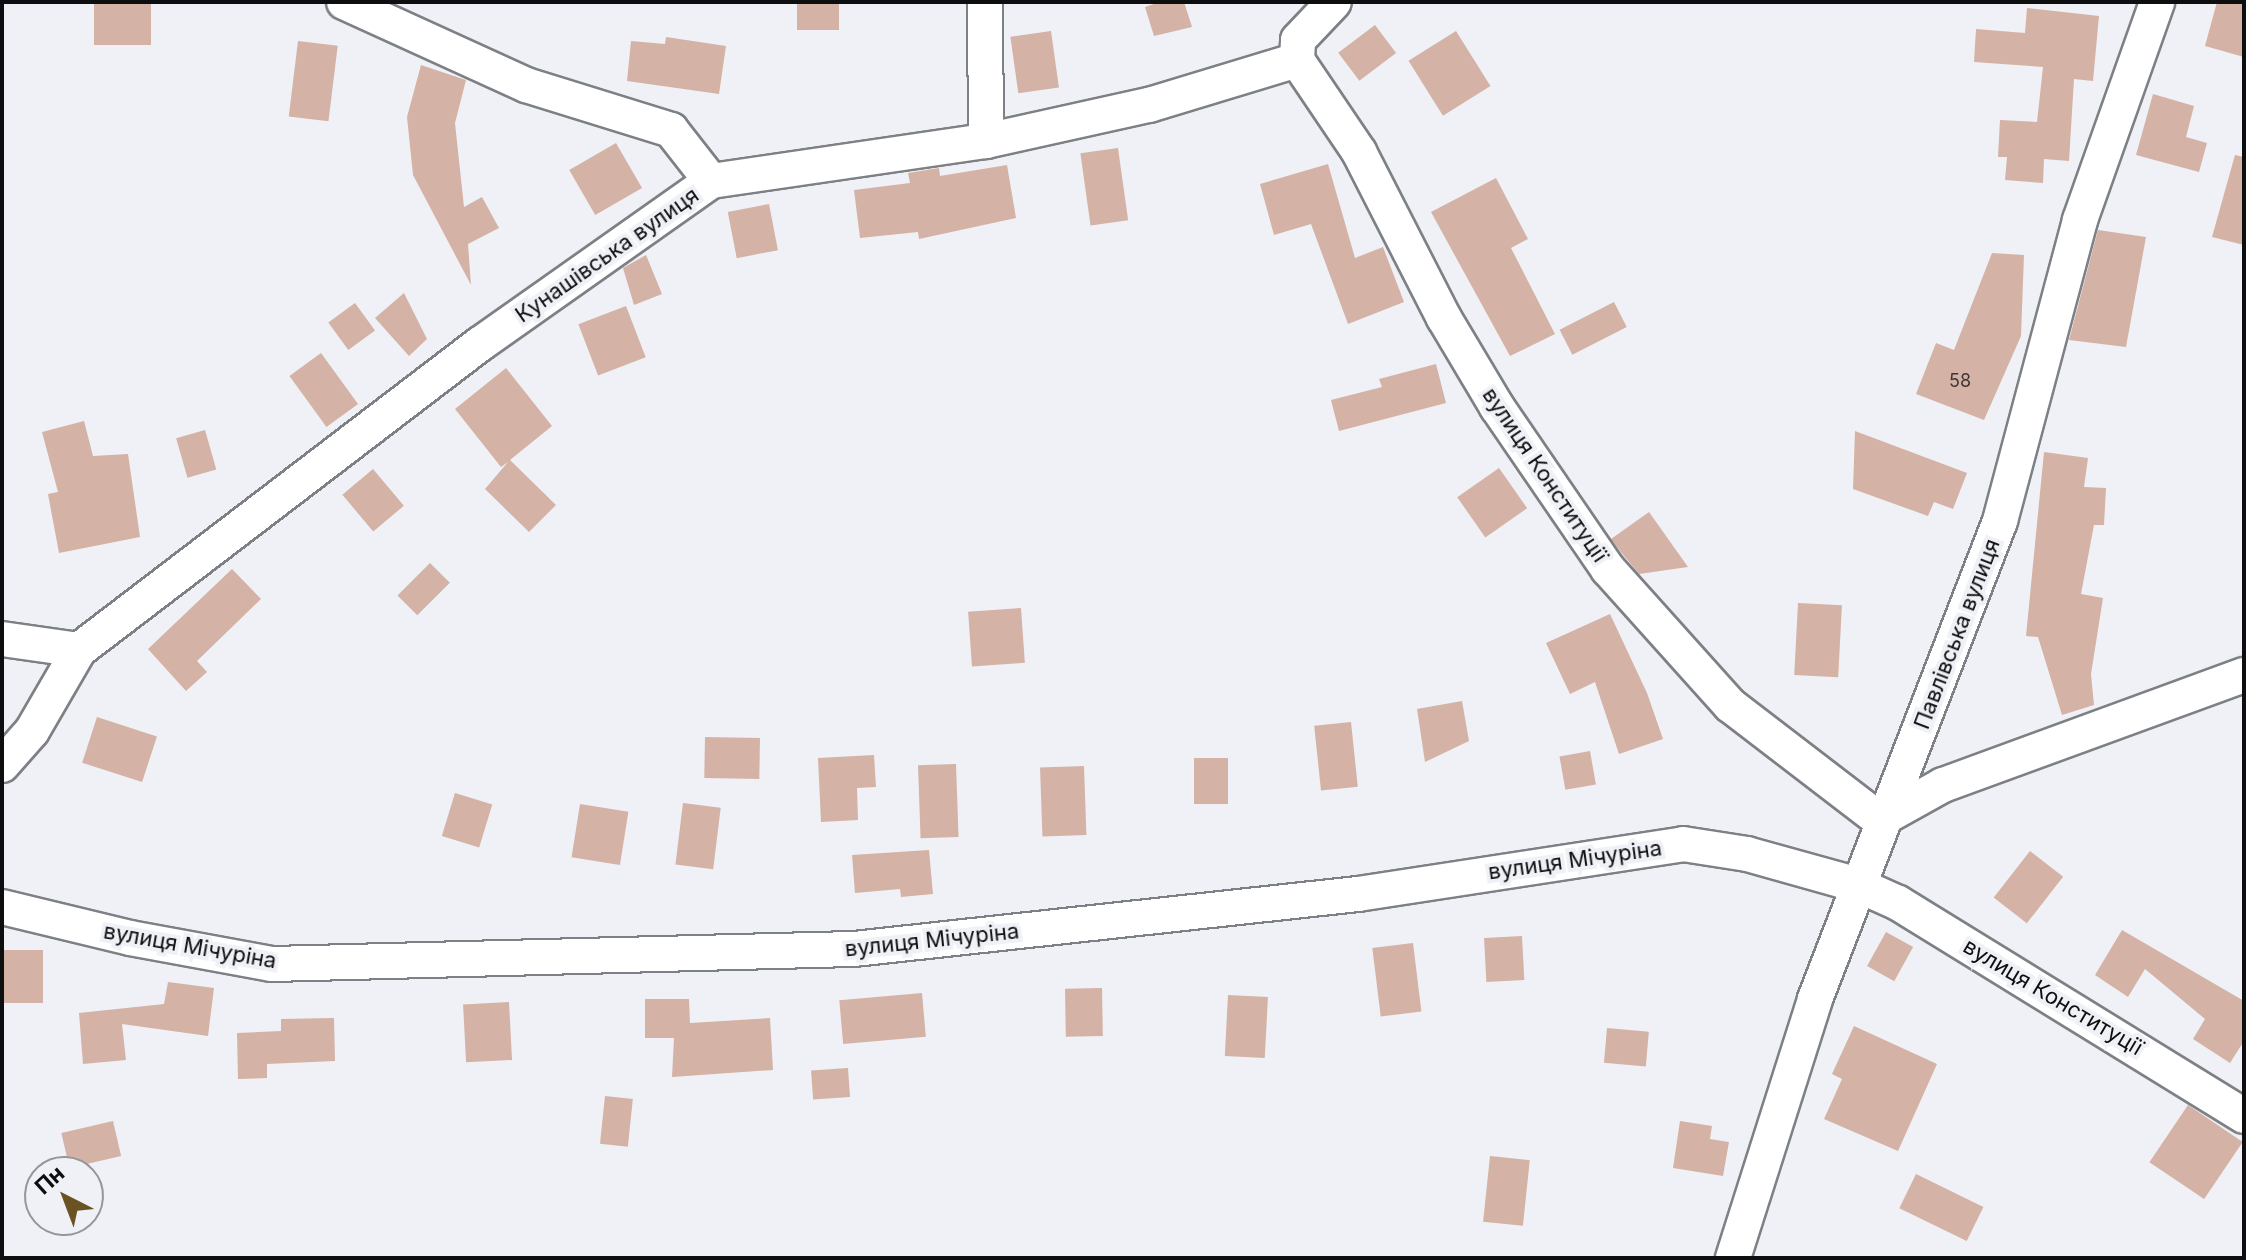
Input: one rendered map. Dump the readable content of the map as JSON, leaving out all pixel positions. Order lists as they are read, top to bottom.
{
  "streets": {
    "street": [
      "Кунашівська вулиця",
      "вулиця Конституції",
      "Павлівська вулиця",
      "вулиця Мічуріна"
    ]
  },
  "crossings": [
    ["Кунашівська вулиця", "вулиця Конституції"],
    ["вулиця Конституції", "Павлівська вулиця"],
    ["вулиця Конституції", "вулиця Мічуріна"],
    ["Павлівська вулиця", "вулиця Мічуріна"]
  ],
  "house_numbers": ["58"],
  "north": "top left"
}
